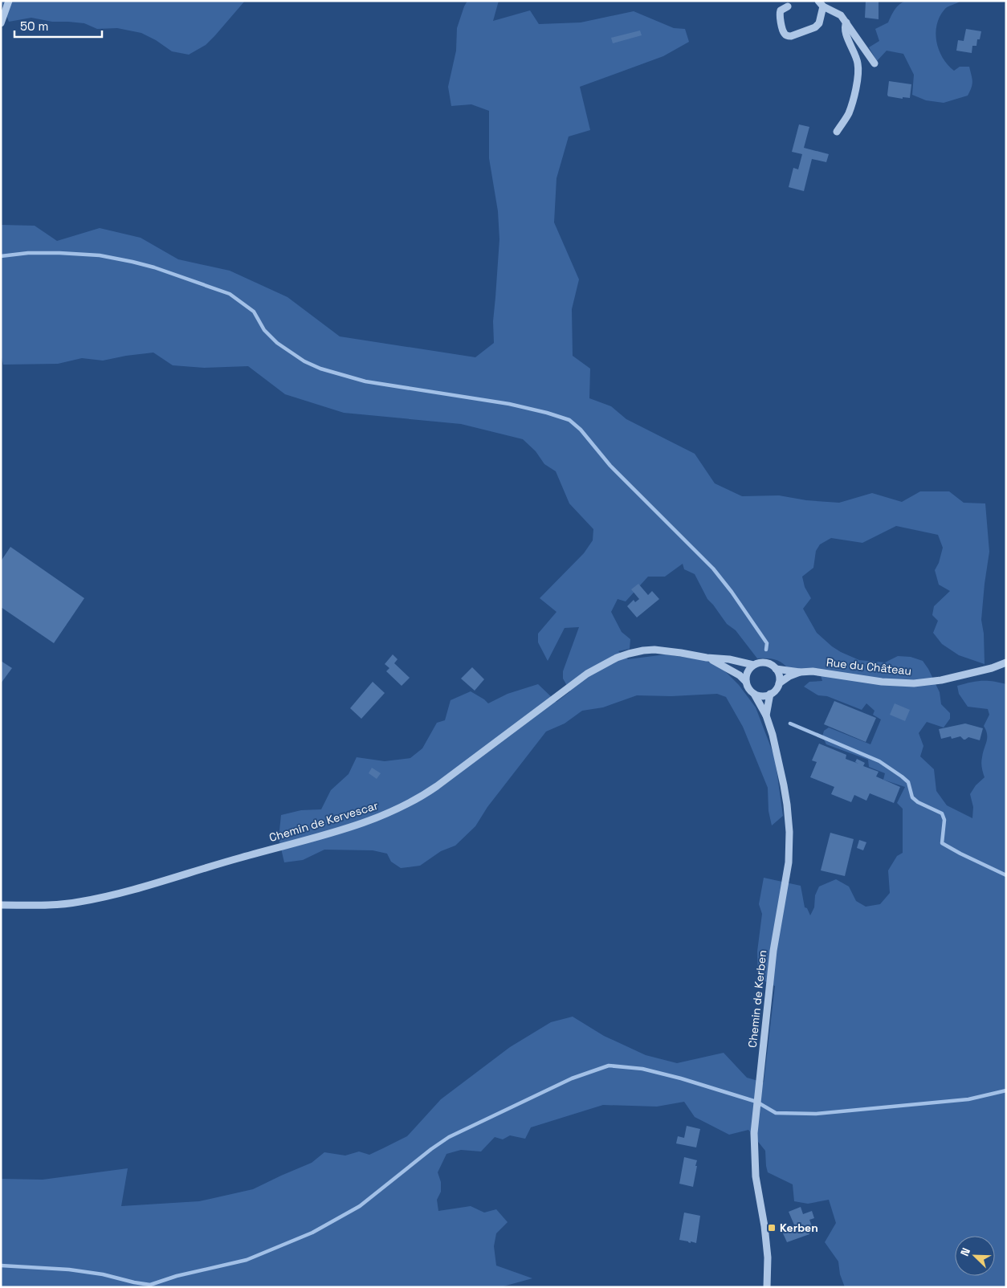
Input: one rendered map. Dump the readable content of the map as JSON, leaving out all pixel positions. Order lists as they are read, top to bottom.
{
  "streets": {
    "street": ["Rue du Château", "Chemin de Kervescar", "Chemin de Kerben"]
  },
  "crossings": [
    ["Rue du Château", "Chemin de Kervescar"],
    ["Rue du Château", "Chemin de Kerben"],
    ["Chemin de Kervescar", "Chemin de Kerben"]
  ],
  "places": {
    "transit": ["Kerben"]
  },
  "scale_bar": "50 m",
  "north": "top left"
}
